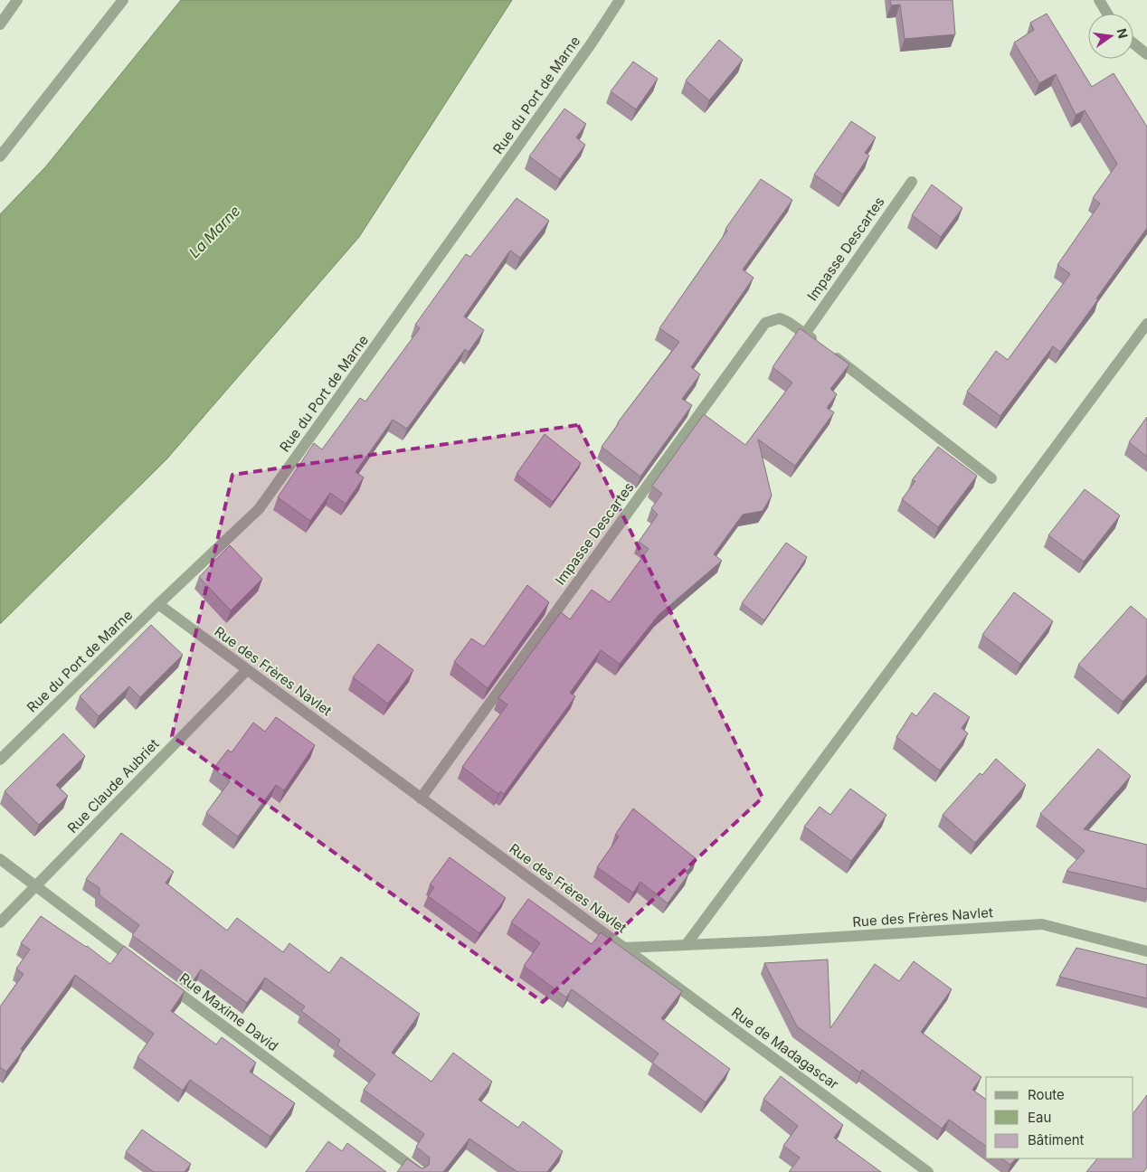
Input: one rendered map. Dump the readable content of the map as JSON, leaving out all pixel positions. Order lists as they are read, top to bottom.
{
  "streets": {
    "street": [
      "Rue du Port de Marne",
      "Impasse Descartes",
      "Rue des Frères Navlet",
      "Rue Claude Aubriet",
      "Rue Maxime David",
      "Rue de Madagascar"
    ]
  },
  "crossings": [
    ["Rue du Port de Marne", "Rue des Frères Navlet"],
    ["Impasse Descartes", "Rue des Frères Navlet"],
    ["Rue des Frères Navlet", "Rue Claude Aubriet"],
    ["Rue des Frères Navlet", "Rue de Madagascar"]
  ],
  "water": ["La Marne"],
  "legend": ["Route", "Eau", "Bâtiment"],
  "north": "right"
}
